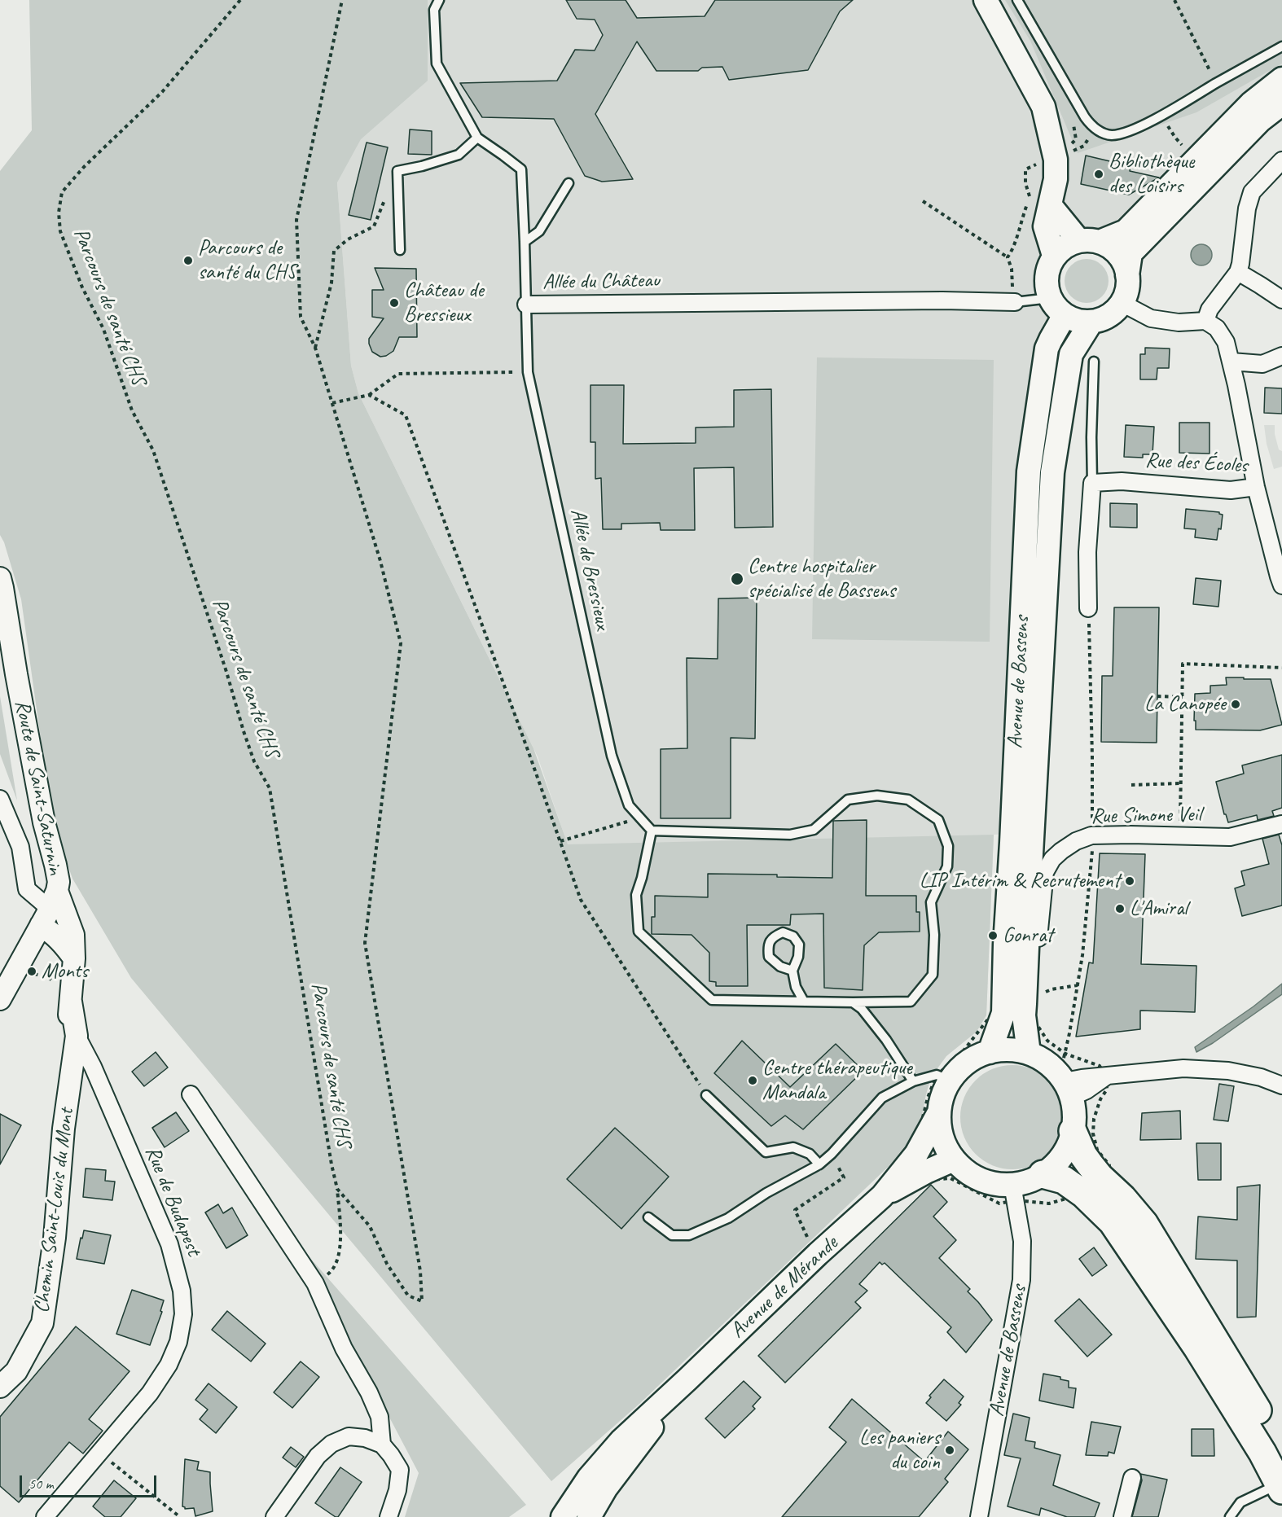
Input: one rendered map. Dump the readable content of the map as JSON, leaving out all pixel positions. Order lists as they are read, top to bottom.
{
  "streets": {
    "main road": ["Avenue de Bassens", "Avenue de Mérande"],
    "street": [
      "Allée du Château",
      "Rue des Écoles",
      "Route de Saint-Saturnin",
      "Rue Simone Veil",
      "Rue de Budapest",
      "Chemin Saint-Louis du Mont"
    ],
    "lane": ["Allée de Bressieux"],
    "path": ["Parcours de santé CHS"]
  },
  "crossings": [
    ["Allée du Château", "Allée de Bressieux"],
    ["Avenue de Bassens", "Rue Simone Veil"],
    ["Avenue de Bassens", "Avenue de Mérande"],
    ["Route de Saint-Saturnin", "Chemin Saint-Louis du Mont"],
    ["Rue de Budapest", "Chemin Saint-Louis du Mont"]
  ],
  "places": [
    "Bibliothèque des Loisirs",
    "Parcours de santé du CHS",
    "Château de Bressieux",
    "Centre hospitalier spécialisé de Bassens",
    "La Canopée",
    "LIP Intérim & Recrutement",
    "L'Amiral",
    "Gonrat",
    "Monts",
    "Centre thérapeutique Mandala",
    "Les paniers du coin"
  ],
  "scale_bar": "50 m"
}
